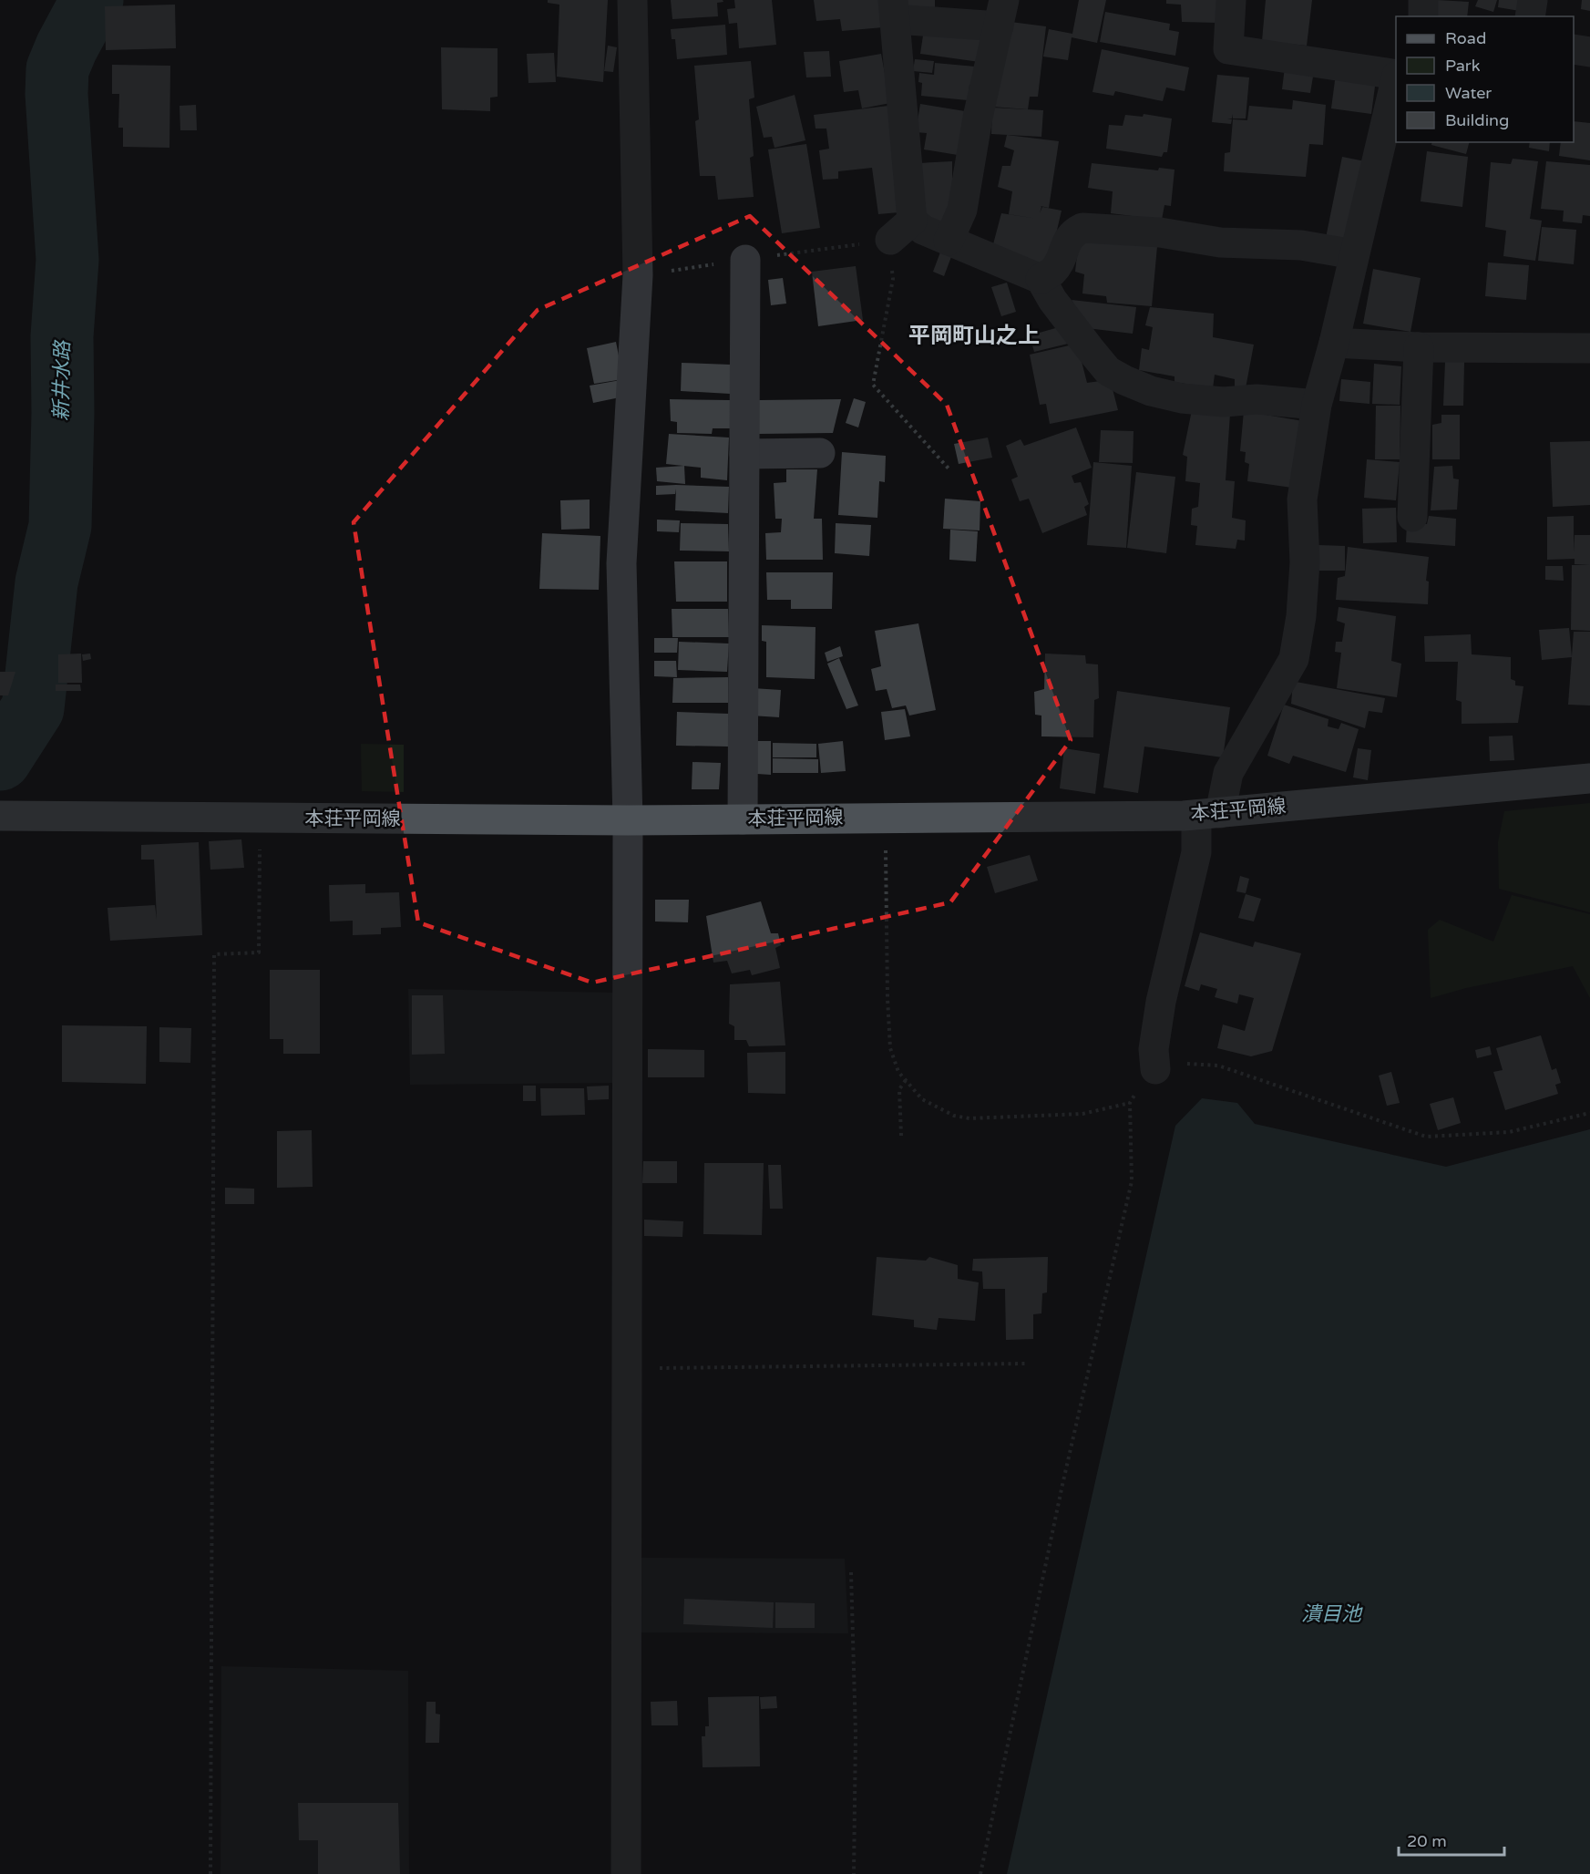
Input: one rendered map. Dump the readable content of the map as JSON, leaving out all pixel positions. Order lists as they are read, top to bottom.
{
  "streets": {
    "main road": ["本荘平岡線"]
  },
  "districts": ["平岡町山之上"],
  "water": ["新井水路", "潰目池"],
  "legend": [
    "Road",
    "Park",
    "Water",
    "Building"
  ],
  "scale_bar": "20 m"
}
